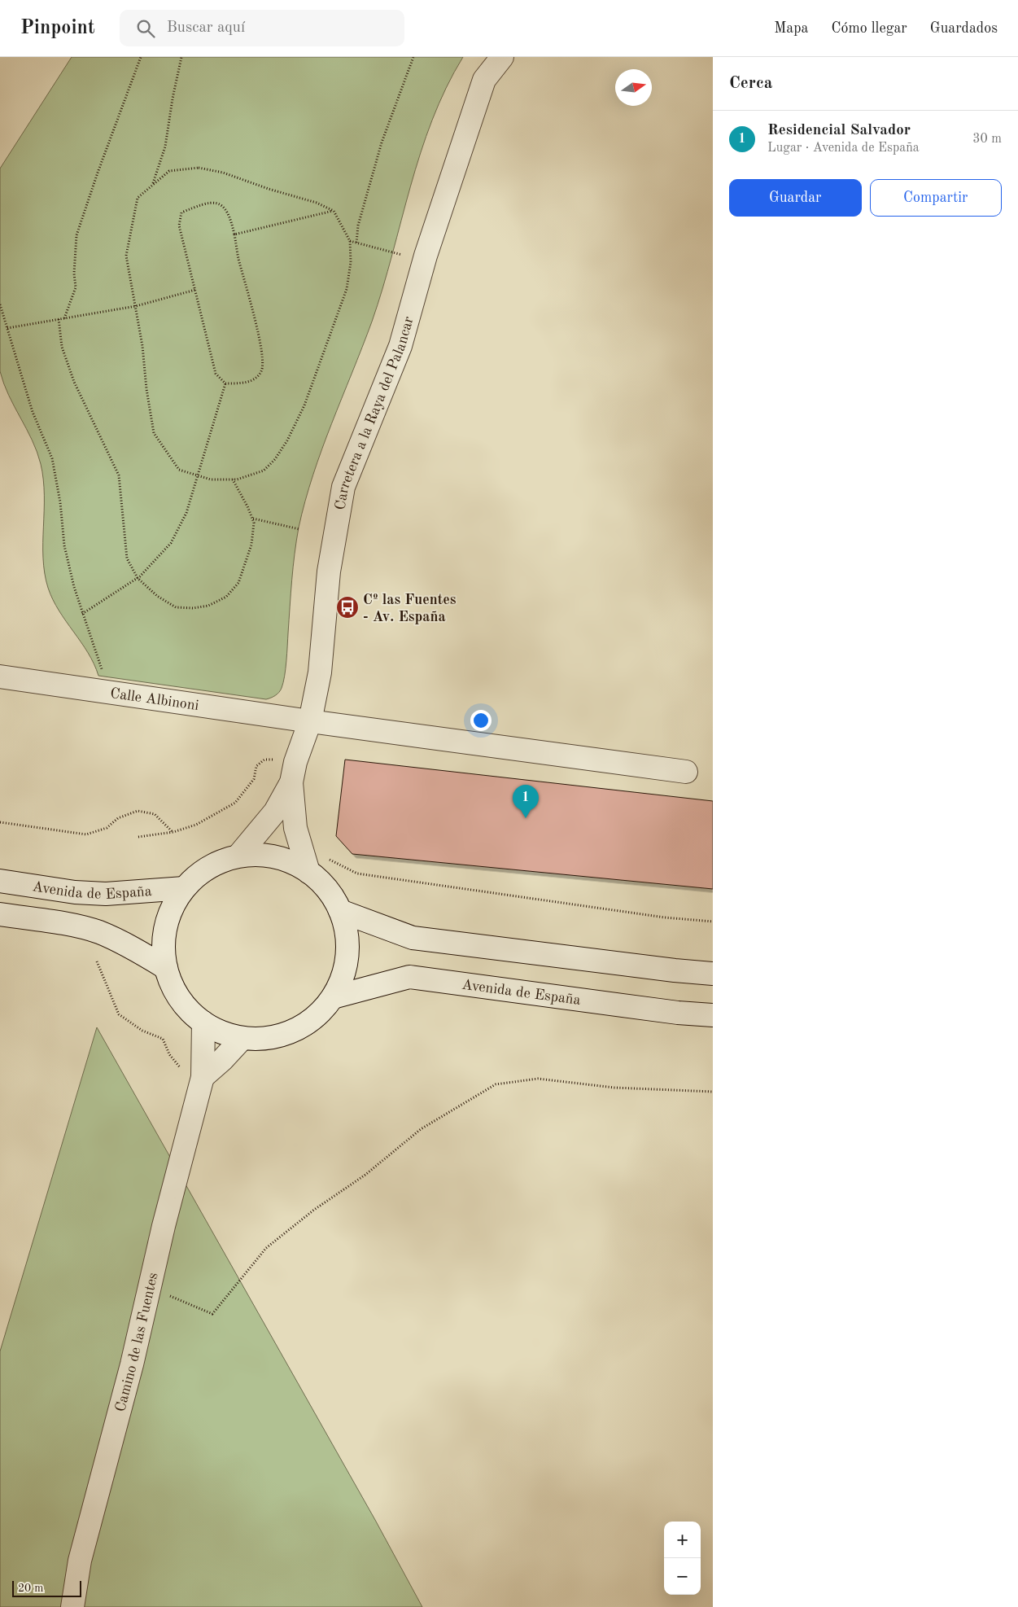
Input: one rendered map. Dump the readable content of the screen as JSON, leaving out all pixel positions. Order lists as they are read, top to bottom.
{
  "streets": {
    "street": [
      "Carretera a la Raya del Palancar",
      "Calle Albinoni",
      "Avenida de España",
      "Camino de las Fuentes"
    ]
  },
  "crossings": [
    ["Carretera a la Raya del Palancar", "Calle Albinoni"]
  ],
  "places": {
    "bus stop": ["Cº las Fuentes - Av. España"]
  },
  "scale_bar": "20 m",
  "north": "right",
  "page": {
    "header": "Pinpoint",
    "search": "Buscar aquí",
    "nav": ["Mapa", "Cómo llegar", "Guardados"],
    "heading": "Cerca",
    "list": [
      {
        "mark": "1",
        "name": "Residencial Salvador",
        "note": "Lugar · Avenida de España",
        "value": "30 m"
      }
    ],
    "buttons": ["Guardar", "Compartir"],
    "pins": "1",
    "map_buttons": ["+", "−"],
    "scale": "20 m"
  }
}
